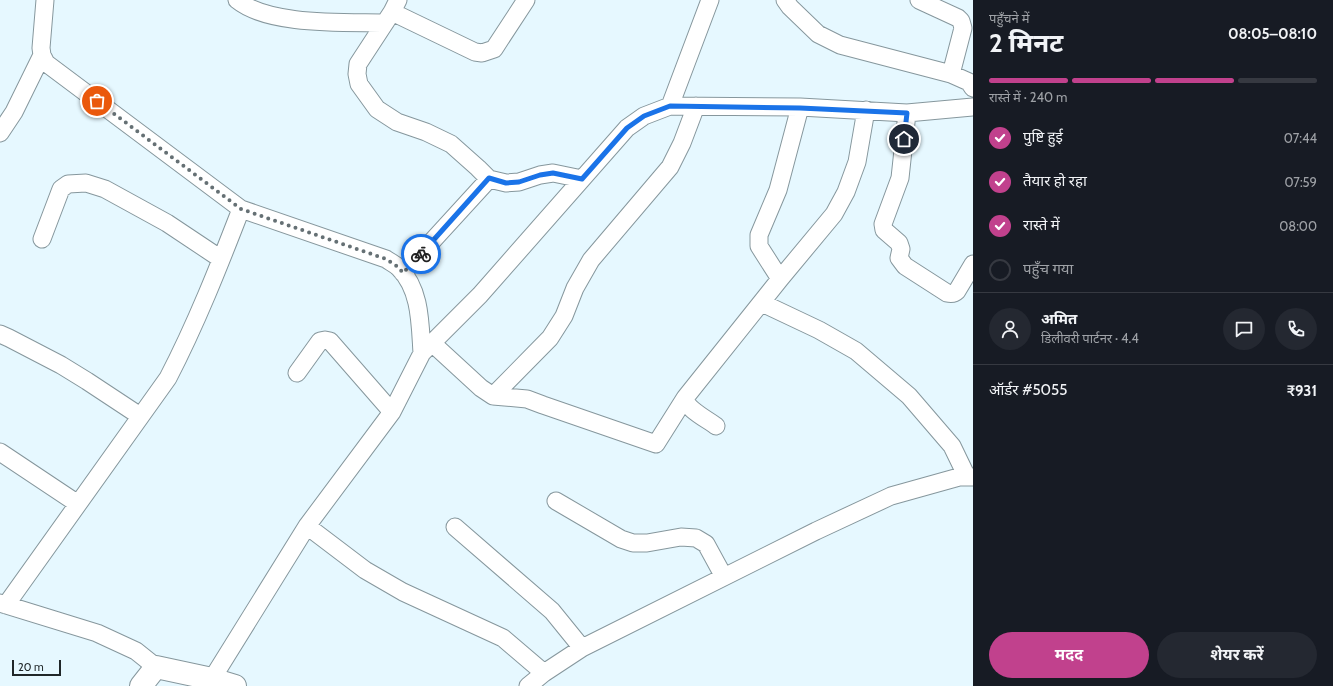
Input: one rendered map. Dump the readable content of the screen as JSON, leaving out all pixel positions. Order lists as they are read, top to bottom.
{
  "scale_bar": "20 m",
  "page": {
    "heading": ["2 मिनट", "पहुँचने में", "08:05–08:10"],
    "panel": [
      "अमित",
      "डिलीवरी पार्टनर · 4.4",
      "ऑर्डर #5055",
      "₹931"
    ],
    "bar": "रास्ते में · 240 m",
    "list": [
      ["पुष्टि हुई", "07:44"],
      ["तैयार हो रहा", "07:59"],
      ["रास्ते में", "08:00"],
      "पहुँच गया"
    ],
    "buttons": ["मदद", "शेयर करें"],
    "scale": "20 m"
  }
}
